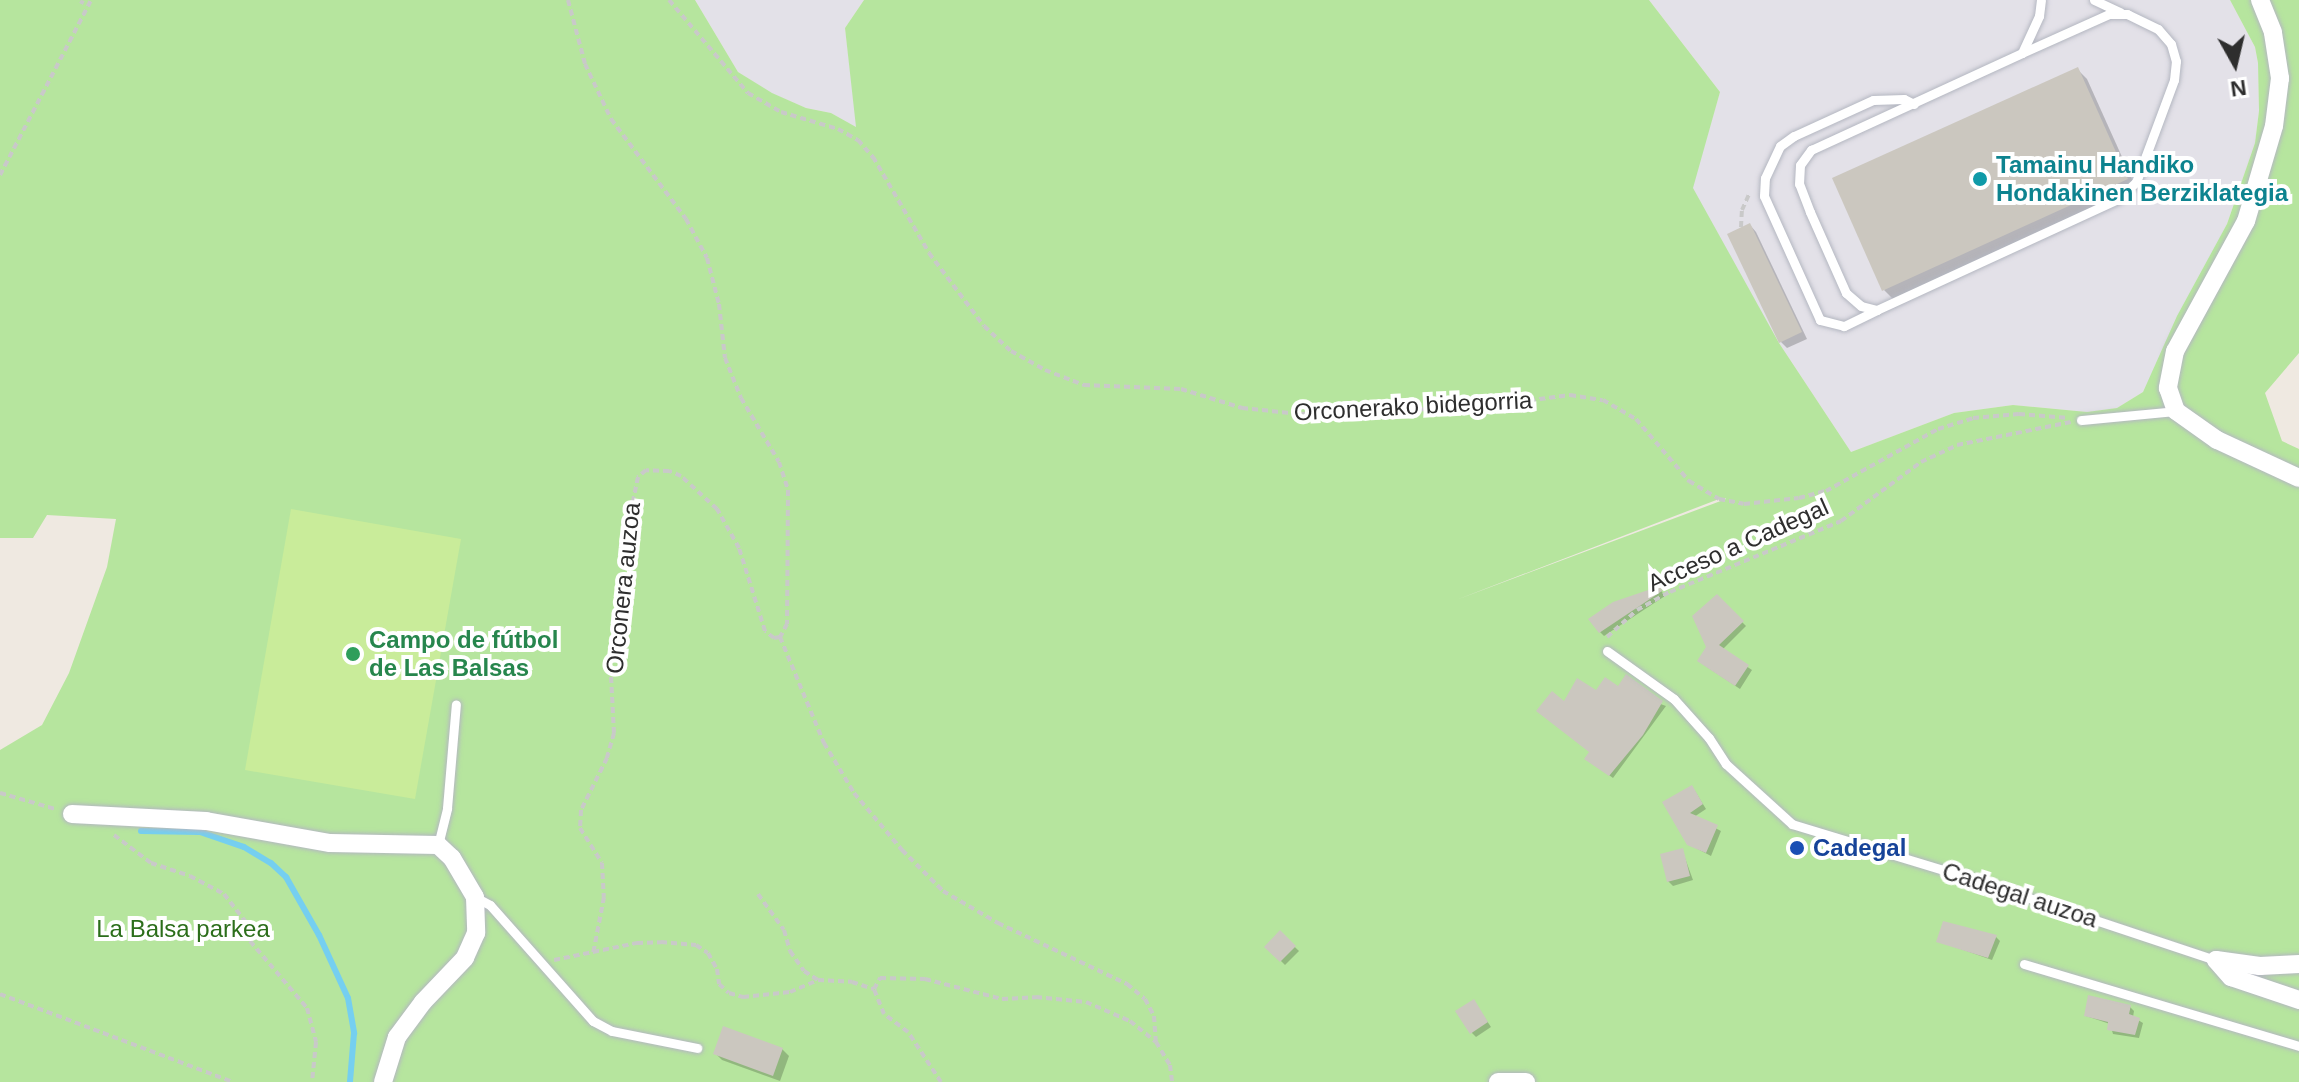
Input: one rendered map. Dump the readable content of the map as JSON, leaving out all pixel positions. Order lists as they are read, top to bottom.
{
  "streets": {
    "street": ["Cadegal auzoa"],
    "path": ["Orconerako bidegorria", "Acceso a Cadegal", "Orconera auzoa"]
  },
  "crossings": [
    ["Orconerako bidegorria", "Acceso a Cadegal"],
    ["Acceso a Cadegal", "Cadegal auzoa"]
  ],
  "parks": ["La Balsa parkea"],
  "places": ["Tamainu Handiko Hondakinen Berziklategia", "Campo de fútbol de Las Balsas", "Cadegal"],
  "north": "bottom"
}
